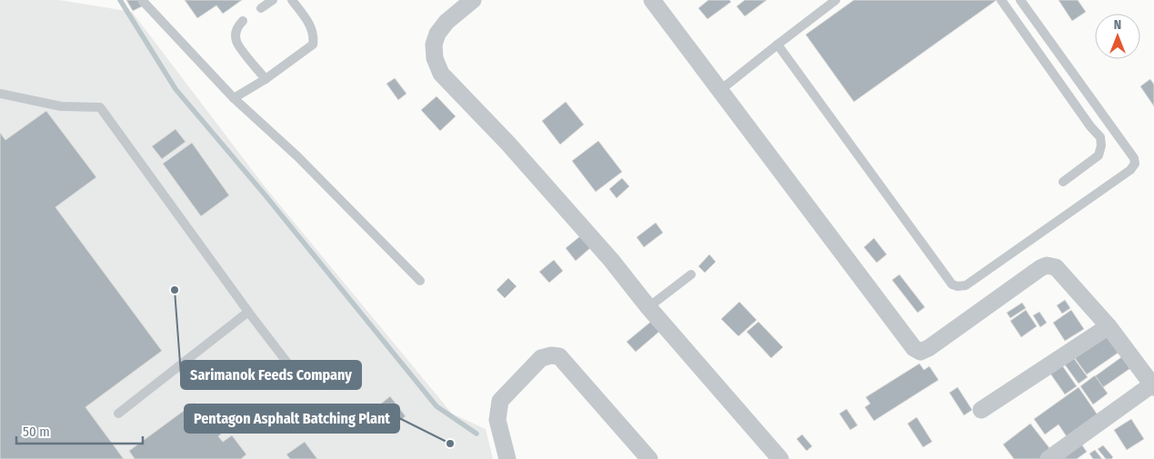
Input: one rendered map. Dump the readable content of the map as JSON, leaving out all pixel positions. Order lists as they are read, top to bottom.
{
  "places": ["Sarimanok Feeds Company", "Pentagon Asphalt Batching Plant"],
  "scale_bar": "50 m",
  "north": "top"
}
